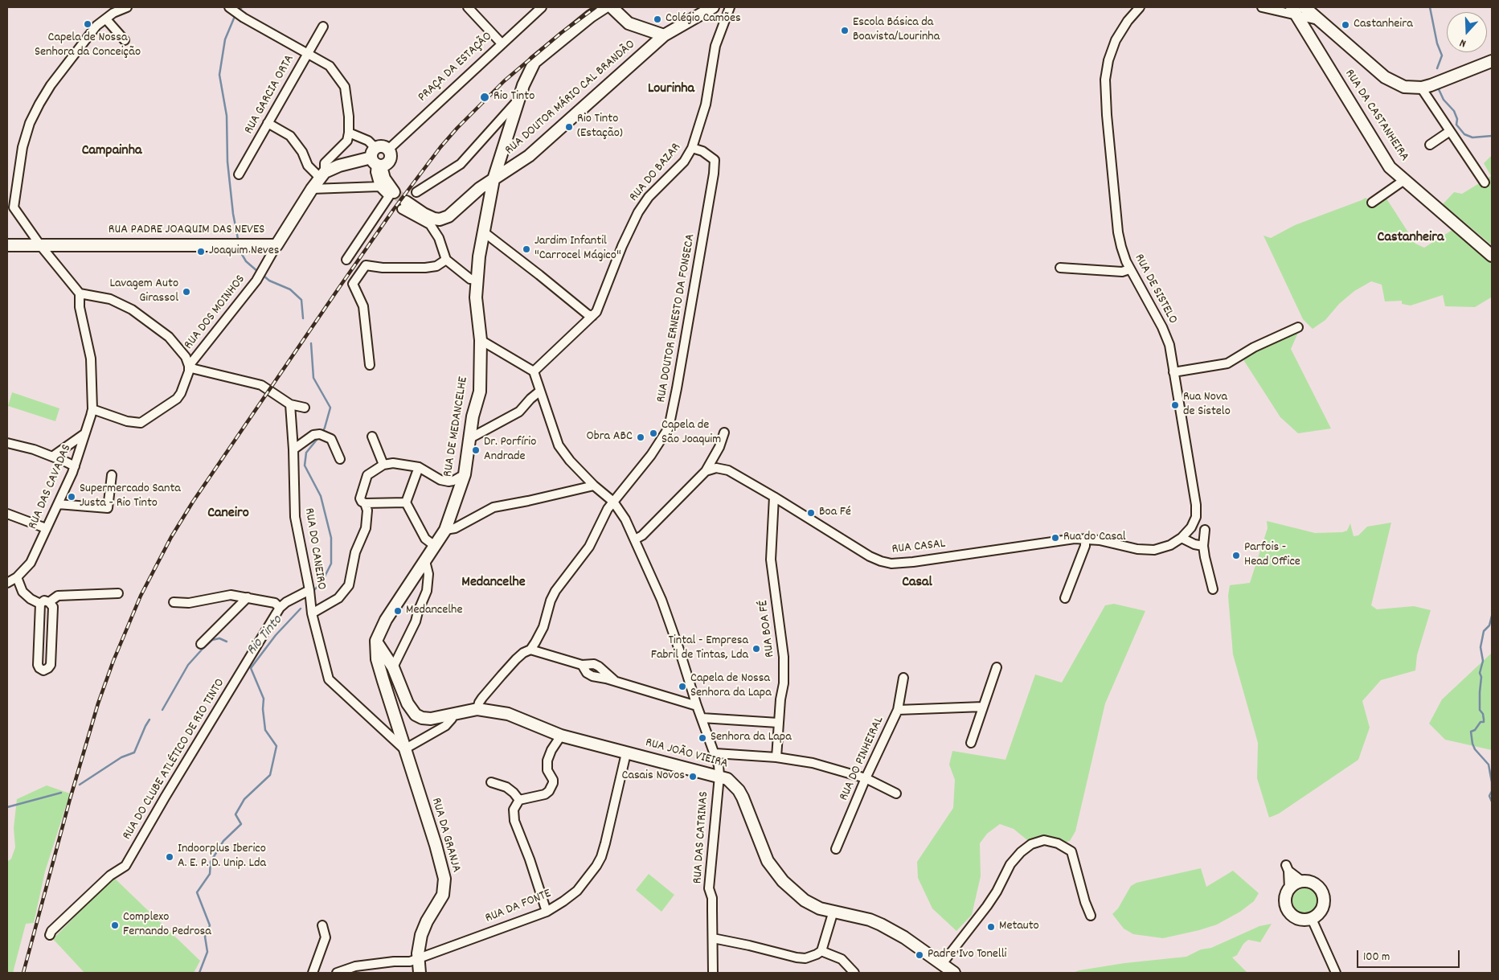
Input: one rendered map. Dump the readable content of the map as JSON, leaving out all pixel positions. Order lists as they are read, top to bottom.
{
  "streets": {
    "street": [
      "PRAÇA DA ESTAÇÃO",
      "RUA GARCIA ORTA",
      "RUA DOUTOR MÁRIO CAL BRANDÃO",
      "RUA DA CASTANHEIRA",
      "RUA DO BAZAR",
      "RUA PADRE JOAQUIM DAS NEVES",
      "RUA DE SISTELO",
      "RUA DOS MOINHOS",
      "RUA DOUTOR ERNESTO DA FONSECA",
      "RUA DE MEDANCELHE",
      "RUA DAS CAVADAS",
      "RUA CASAL",
      "RUA DO CANEIRO",
      "RUA BOA FÉ",
      "RUA JOÃO VIEIRA",
      "RUA DO PINHEIRAL",
      "RUA DO CLUBE ATLÉTICO DE RIO TINTO",
      "RUA DA GRANJA",
      "RUA DAS CATRINAS",
      "RUA DA FONTE"
    ]
  },
  "crossings": [
    ["RUA DOUTOR MÁRIO CAL BRANDÃO", "RUA DE MEDANCELHE"],
    ["RUA DO BAZAR", "RUA DOUTOR ERNESTO DA FONSECA"],
    ["RUA DO BAZAR", "RUA DAS CATRINAS"],
    ["RUA PADRE JOAQUIM DAS NEVES", "RUA DOS MOINHOS"],
    ["RUA DE SISTELO", "RUA CASAL"],
    ["RUA DOS MOINHOS", "RUA DAS CAVADAS"],
    ["RUA DOUTOR ERNESTO DA FONSECA", "RUA JOÃO VIEIRA"],
    ["RUA DOUTOR ERNESTO DA FONSECA", "RUA DAS CATRINAS"],
    ["RUA DE MEDANCELHE", "RUA DO CANEIRO"],
    ["RUA DE MEDANCELHE", "RUA JOÃO VIEIRA"],
    ["RUA DE MEDANCELHE", "RUA DA GRANJA"],
    ["RUA CASAL", "RUA BOA FÉ"],
    ["RUA DO CANEIRO", "RUA DO CLUBE ATLÉTICO DE RIO TINTO"],
    ["RUA DO CANEIRO", "RUA DA GRANJA"],
    ["RUA JOÃO VIEIRA", "RUA DAS CATRINAS"],
    ["RUA JOÃO VIEIRA", "RUA DA FONTE"],
    ["RUA DA GRANJA", "RUA DA FONTE"]
  ],
  "districts": [
    "Lourinha",
    "Campainha",
    "Castanheira",
    "Caneiro",
    "Medancelhe",
    "Casal"
  ],
  "water": ["Rio Tinto"],
  "places": [
    "Colégio Camões",
    "Capela de Nossa Senhora da Conceição",
    "Castanheira",
    "Escola Básica da Boavista/Lourinha",
    "Rio Tinto",
    "Rio Tinto (Estação)",
    "Jardim Infantil \"Carrocel Mágico\"",
    "Joaquim Neves",
    "Lavagem Auto Girassol",
    "Rua Nova de Sistelo",
    "Capela de São Joaquim",
    "Obra ABC",
    "Dr. Porfírio Andrade",
    "Supermercado Santa Justa - Rio Tinto",
    "Boa Fé",
    "Rua do Casal",
    "Parfois - Head Office",
    "Medancelhe",
    "Tintal - Empresa Fabril de Tintas, Lda",
    "Capela de Nossa Senhora da Lapa",
    "Senhora da Lapa",
    "Casais Novos",
    "Indoorplus Iberico A. E. P. D. Unip. Lda",
    "Complexo Fernando Pedrosa",
    "Metauto",
    "Padre Ivo Tonelli"
  ],
  "scale_bar": "100 m",
  "north": "bottom"
}
